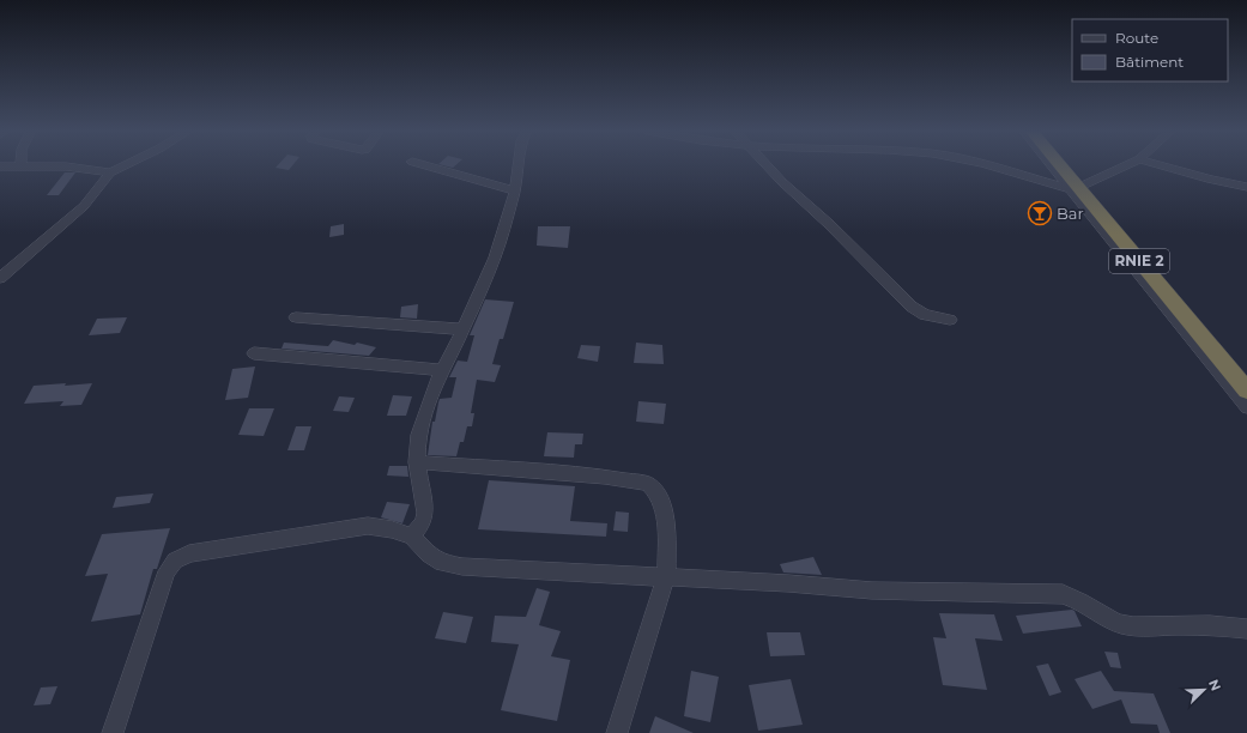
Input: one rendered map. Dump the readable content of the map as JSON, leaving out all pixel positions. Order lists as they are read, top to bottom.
{
  "streets": {
    "highway": ["RNIE 2"]
  },
  "places": {
    "bar": ["Bar"]
  },
  "legend": ["Route", "Bâtiment"],
  "north": "top right"
}
